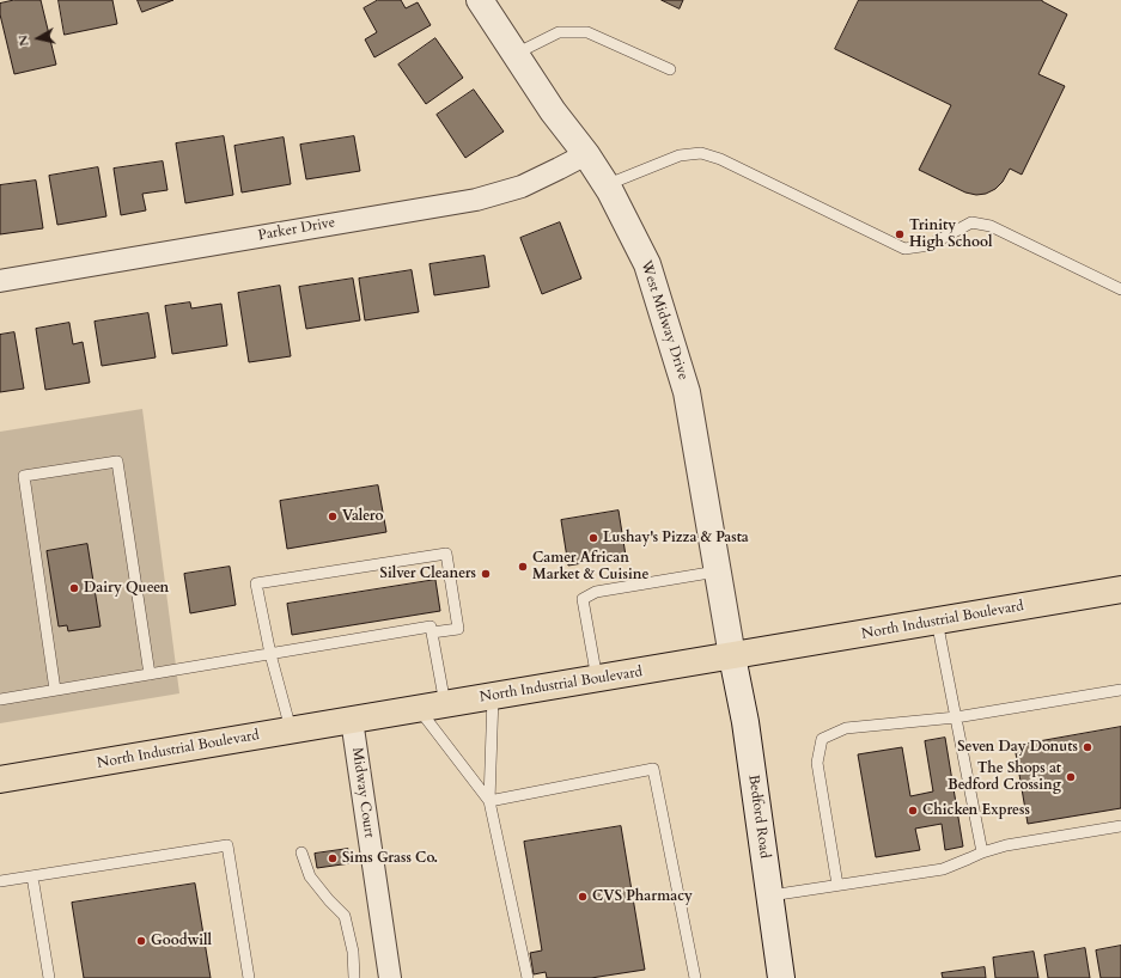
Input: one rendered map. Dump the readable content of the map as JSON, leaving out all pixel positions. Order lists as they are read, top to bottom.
{
  "streets": {
    "main road": ["North Industrial Boulevard"],
    "street": [
      "Parker Drive",
      "West Midway Drive",
      "Midway Court",
      "Bedford Road"
    ]
  },
  "crossings": [
    ["Parker Drive", "West Midway Drive"],
    ["West Midway Drive", "North Industrial Boulevard"],
    ["West Midway Drive", "Bedford Road"],
    ["North Industrial Boulevard", "Midway Court"],
    ["North Industrial Boulevard", "Bedford Road"]
  ],
  "places": [
    "Trinity High School",
    "Valero",
    "Lushay's Pizza & Pasta",
    "Camer African Market & Cuisine",
    "Silver Cleaners",
    "Dairy Queen",
    "Seven Day Donuts",
    "The Shops at Bedford Crossing",
    "Chicken Express",
    "Sims Grass Co.",
    "CVS Pharmacy",
    "Goodwill"
  ],
  "north": "left"
}
